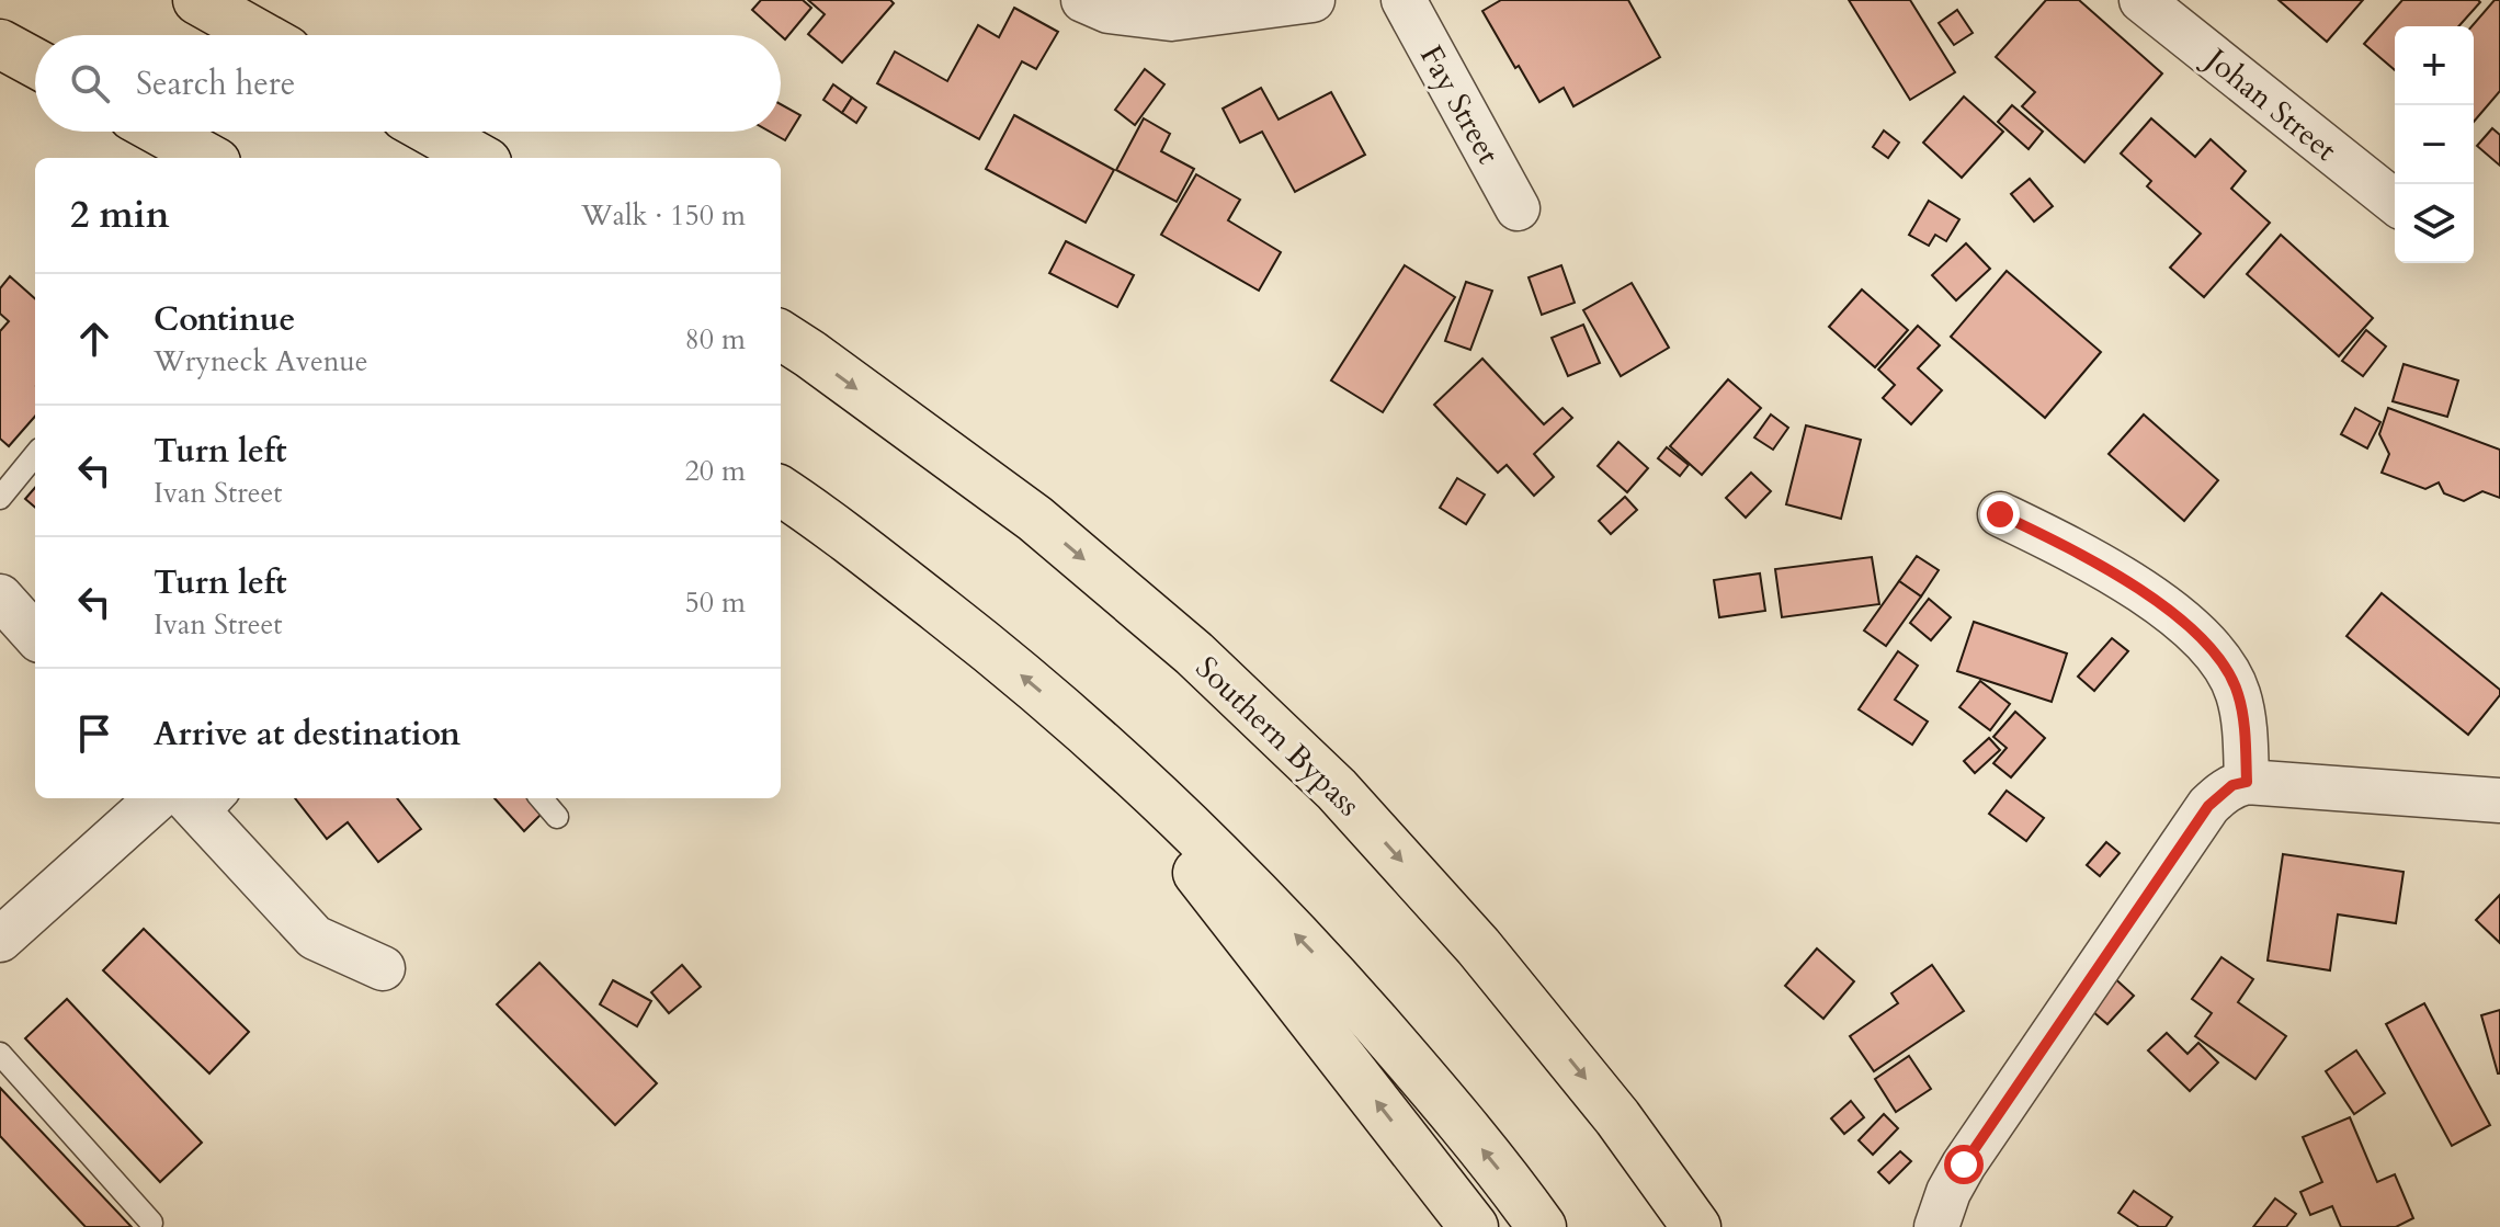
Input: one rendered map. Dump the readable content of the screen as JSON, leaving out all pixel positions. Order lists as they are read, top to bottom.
{
  "streets": {
    "highway": ["Southern Bypass"],
    "street": ["Fay Street", "Johan Street"]
  },
  "page": {
    "map_buttons": ["+", "−"],
    "search": "Search here",
    "heading": ["2 min", "Walk · 150 m"],
    "list": [
      ["Continue", "Wryneck Avenue", "80 m"],
      ["Turn left", "Ivan Street", "20 m"],
      ["Turn left", "Ivan Street", "50 m"],
      "Arrive at destination"
    ]
  }
}
